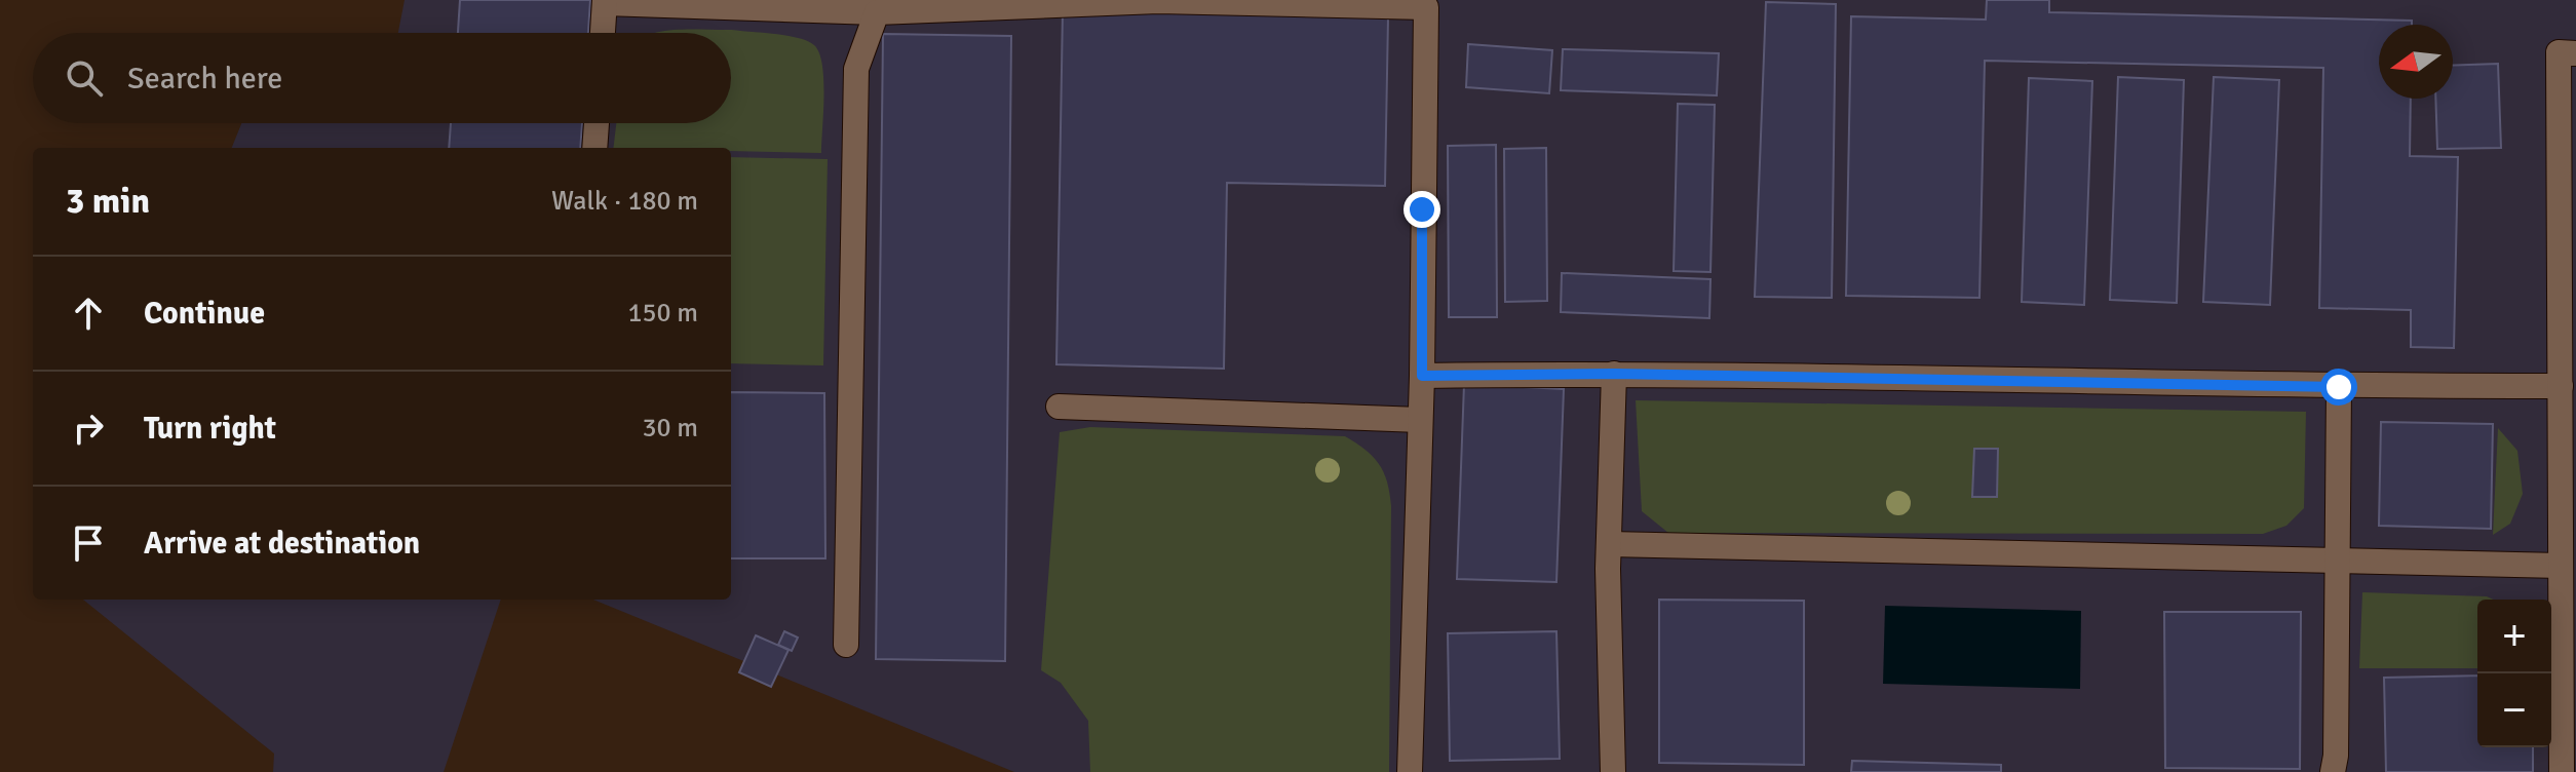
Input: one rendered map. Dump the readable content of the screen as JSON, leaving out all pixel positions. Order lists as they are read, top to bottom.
{
  "north": "left",
  "page": {
    "search": "Search here",
    "heading": ["3 min", "Walk · 180 m"],
    "list": [
      ["Continue", "150 m"],
      ["Turn right", "30 m"],
      "Arrive at destination"
    ],
    "map_buttons": ["+", "−"]
  }
}
